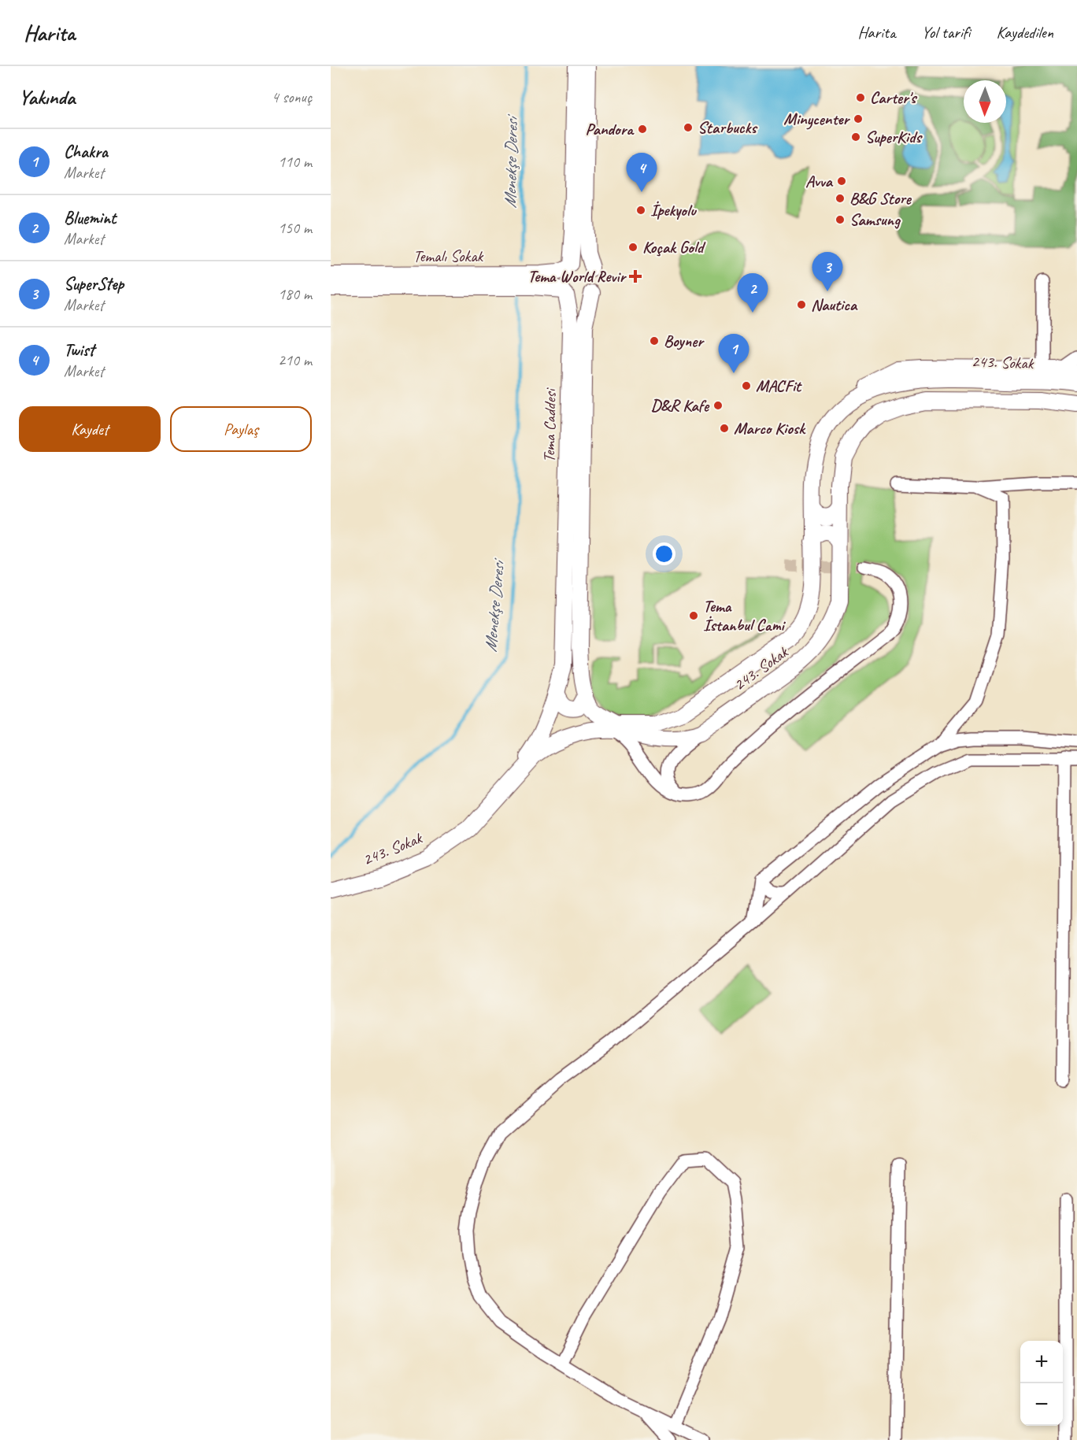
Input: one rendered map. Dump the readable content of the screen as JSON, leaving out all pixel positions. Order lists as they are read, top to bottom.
{
  "streets": {
    "street": ["Temalı Sokak", "243. Sokak", "Tema Caddesi"]
  },
  "crossings": [
    ["Temalı Sokak", "Tema Caddesi"],
    ["243. Sokak", "Tema Caddesi"]
  ],
  "water": ["Menekşe Deresi"],
  "places": {
    "other": [
      "Carter's",
      "Minycenter",
      "Starbucks",
      "Pandora",
      "SuperKids",
      "Avva",
      "B&G Store",
      "İpekyolu",
      "Samsung",
      "Koçak Gold",
      "Nautica",
      "Boyner",
      "MACFit",
      "D&R Kafe",
      "Marco Kiosk",
      "Tema İstanbul Cami"
    ],
    "health": ["Tema World Revir"]
  },
  "north": "bottom",
  "page": {
    "header": "Harita",
    "nav": ["Harita", "Yol tarifi", "Kaydedilen"],
    "heading": ["Yakında", "4 sonuç"],
    "list": [
      {
        "mark": "1",
        "name": "Chakra",
        "note": "Market",
        "value": "110 m"
      },
      {
        "mark": "2",
        "name": "Bluemint",
        "note": "Market",
        "value": "150 m"
      },
      {
        "mark": "3",
        "name": "SuperStep",
        "note": "Market",
        "value": "180 m"
      },
      {
        "mark": "4",
        "name": "Twist",
        "note": "Market",
        "value": "210 m"
      }
    ],
    "pins": [
      "4",
      "3",
      "2",
      "1"
    ],
    "buttons": ["Kaydet", "Paylaş"],
    "map_buttons": ["+", "−"]
  }
}
